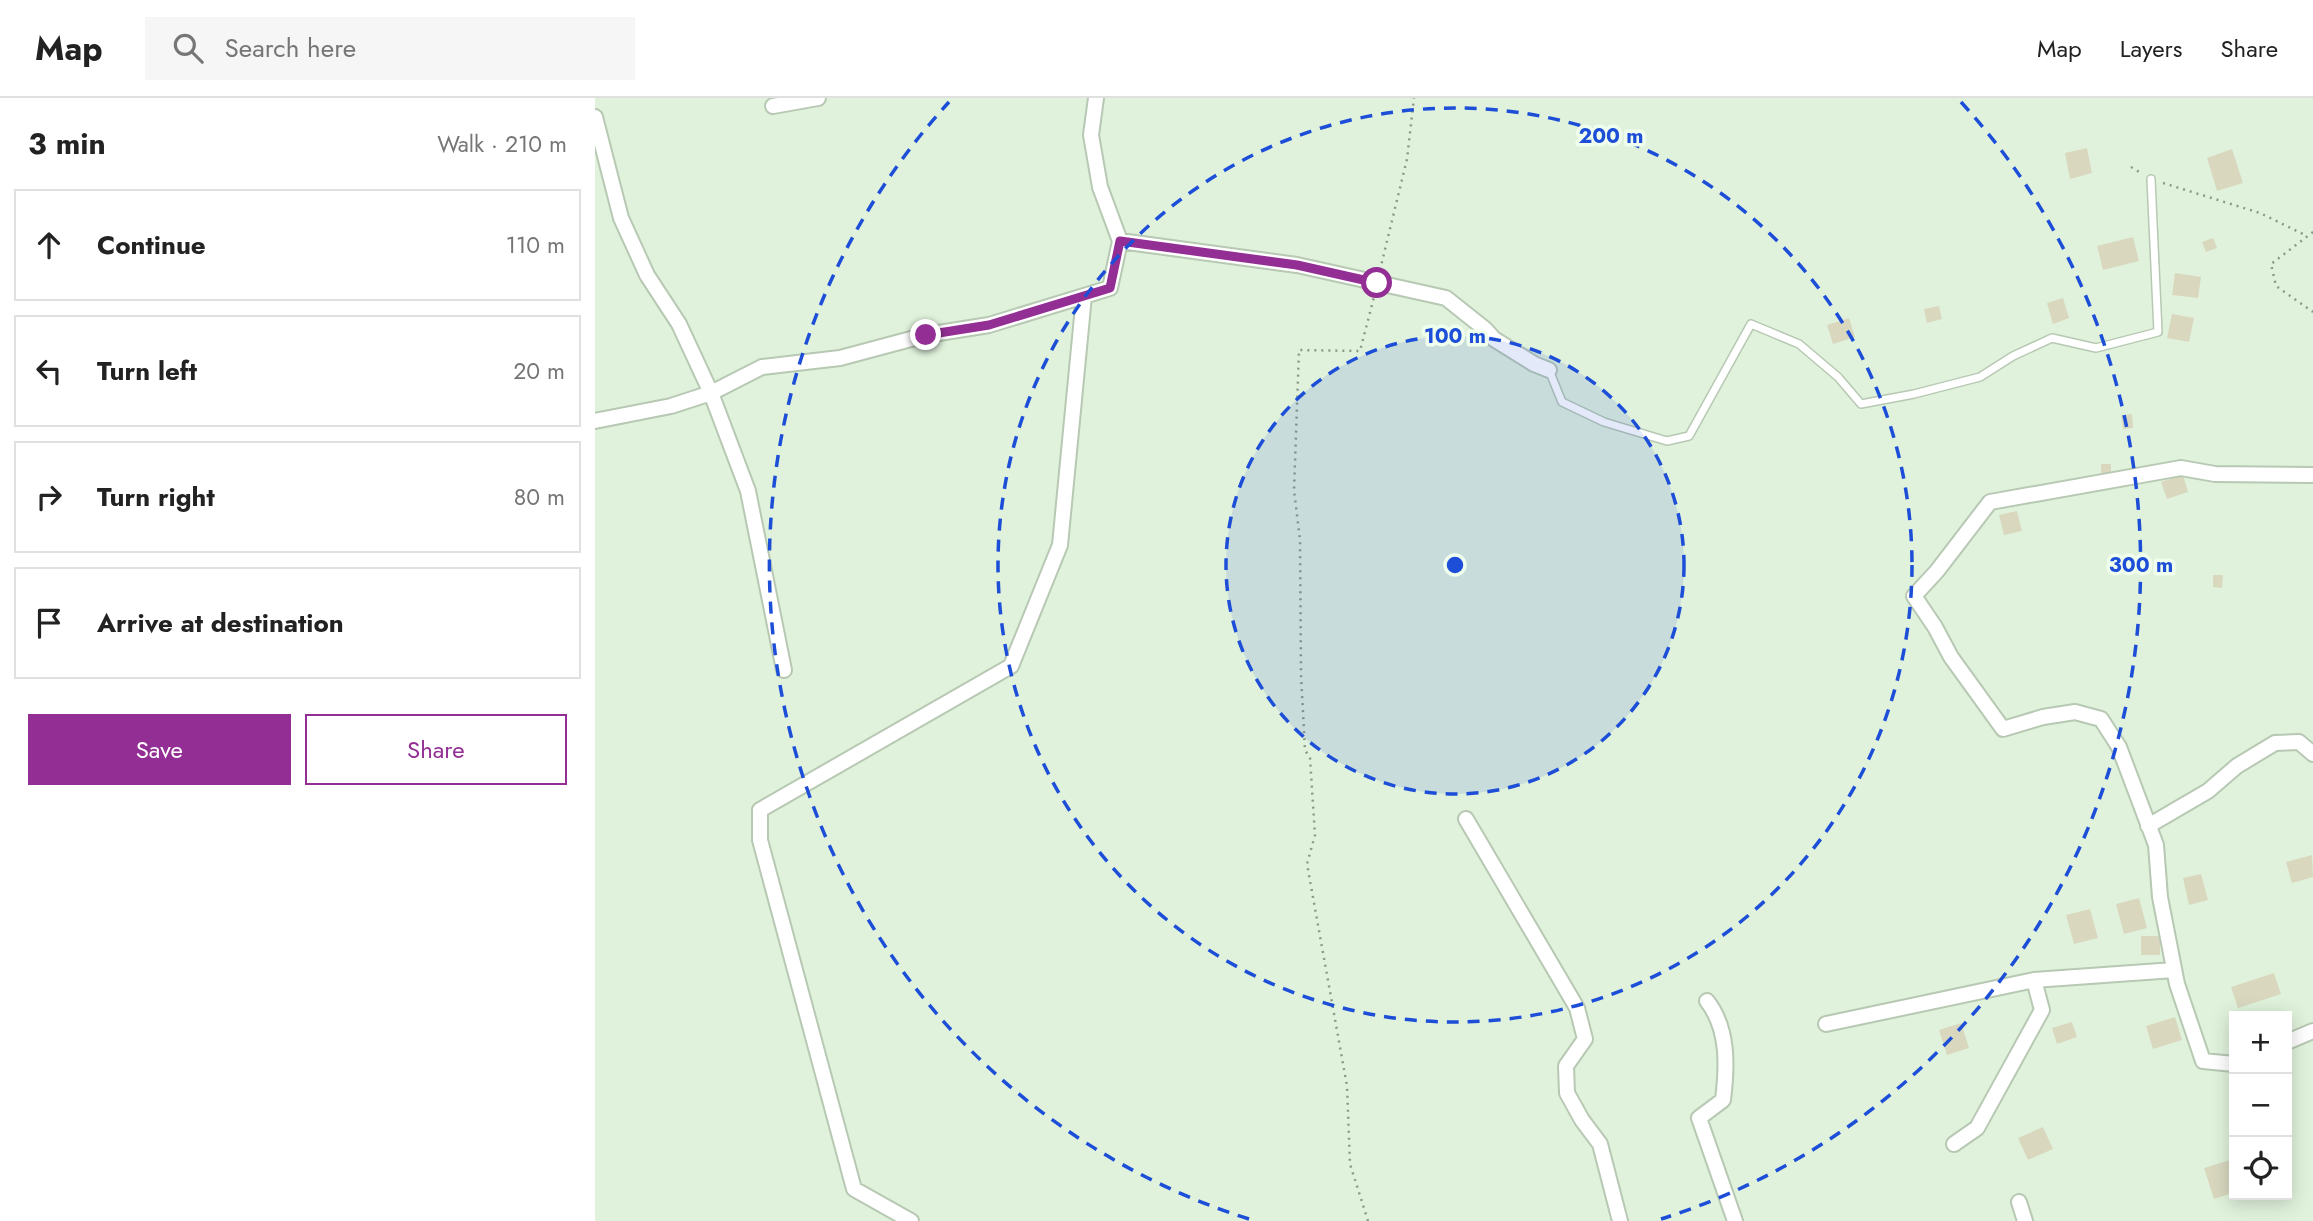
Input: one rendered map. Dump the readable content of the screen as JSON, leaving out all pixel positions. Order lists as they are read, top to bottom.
{
  "page": {
    "header": "Map",
    "search": "Search here",
    "nav": ["Map", "Layers", "Share"],
    "heading": ["3 min", "Walk · 210 m"],
    "list": [
      ["Continue", "110 m"],
      ["Turn left", "20 m"],
      ["Turn right", "80 m"],
      "Arrive at destination"
    ],
    "buttons": ["Save", "Share"],
    "map_buttons": ["+", "−"]
  },
  "rings": ["200 m", "100 m", "300 m"]
}
